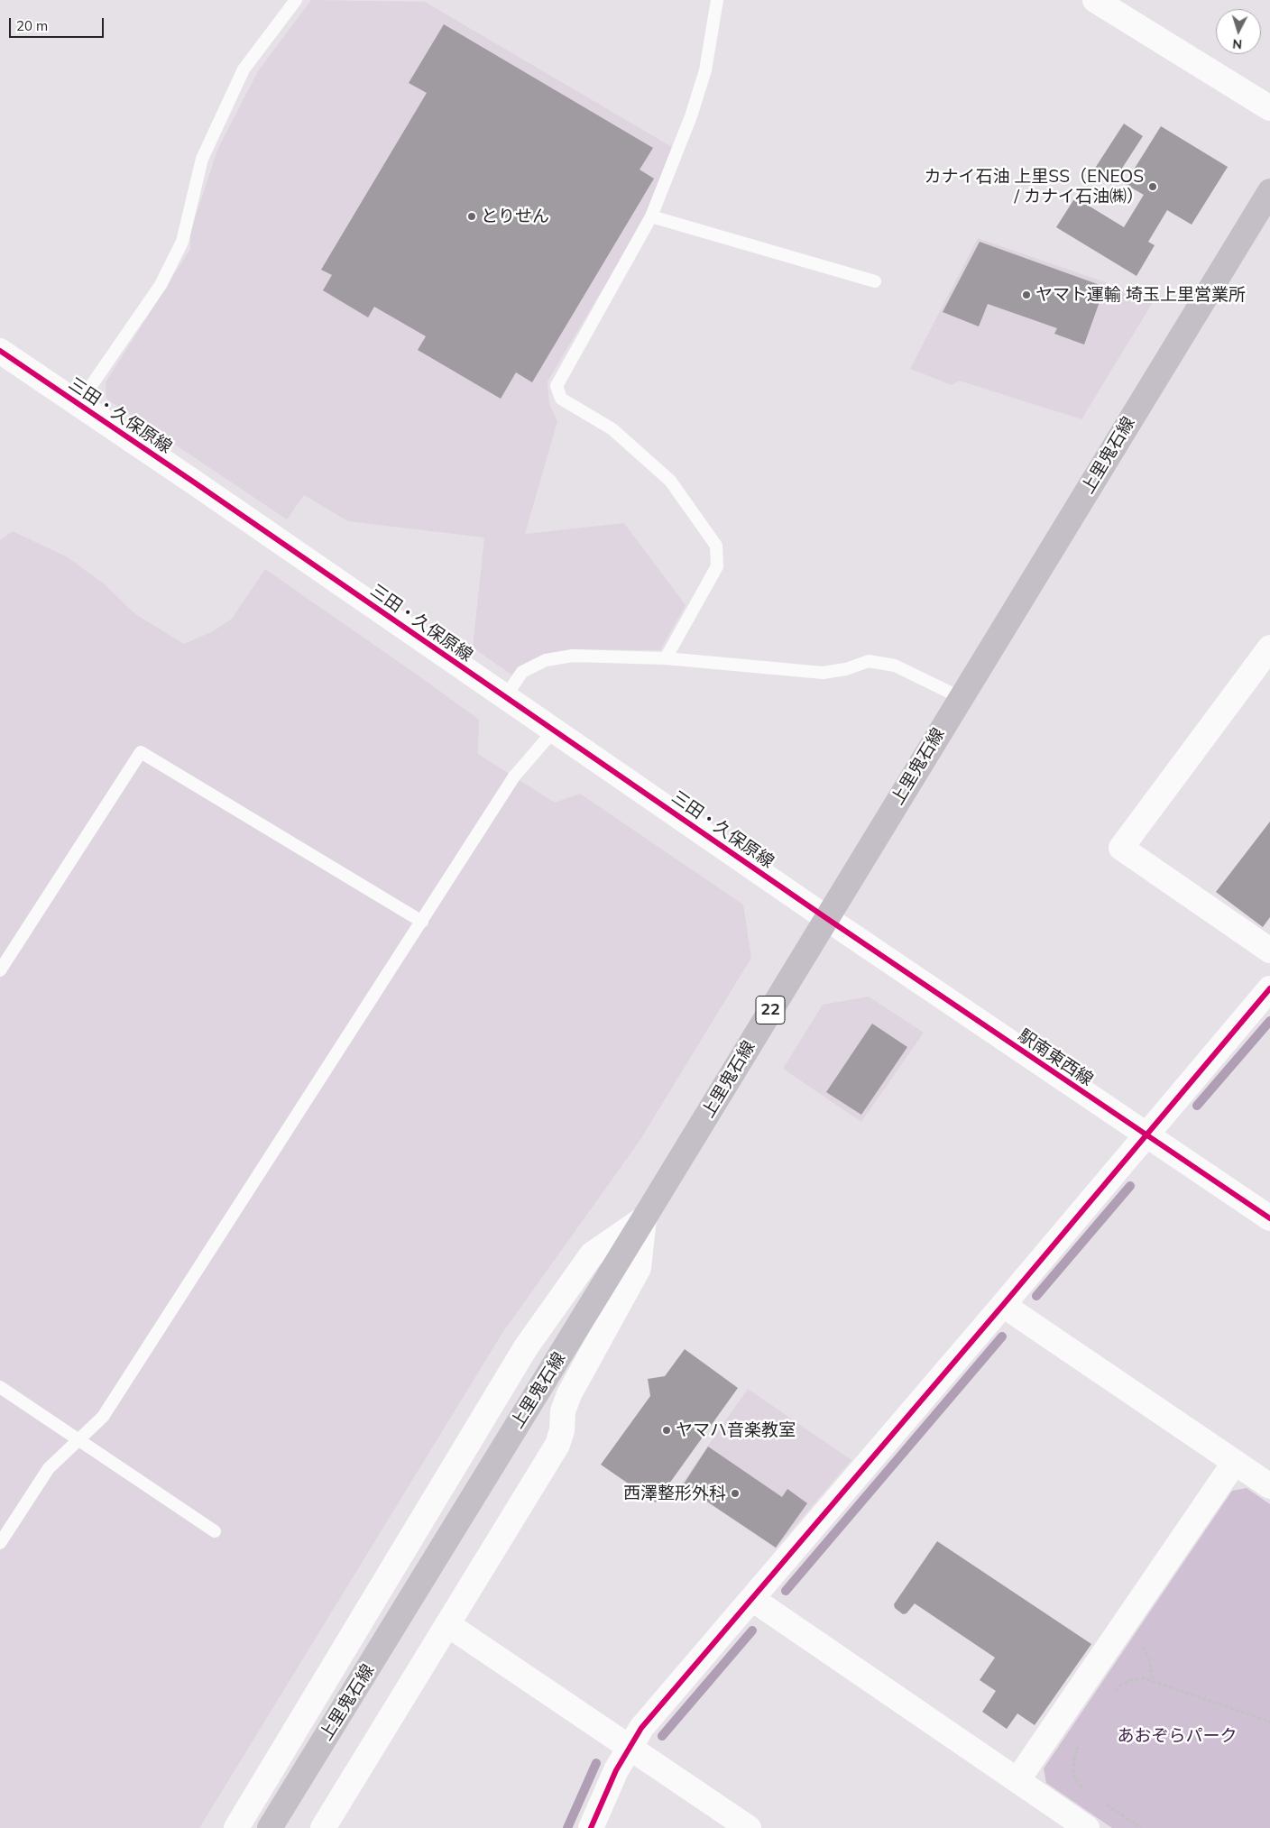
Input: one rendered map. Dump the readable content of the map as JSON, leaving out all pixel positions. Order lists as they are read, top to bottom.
{
  "streets": {
    "main road": ["上里鬼石線", "22"],
    "street": ["三田・久保原線", "駅南東西線"]
  },
  "crossings": [
    ["三田・久保原線", "上里鬼石線"],
    ["三田・久保原線", "駅南東西線"],
    ["上里鬼石線", "駅南東西線"]
  ],
  "parks": ["あおぞらパーク"],
  "places": [
    "カナイ石油 上里SS（ENEOS / カナイ石油㈱）",
    "とりせん",
    "ヤマト運輸 埼玉上里営業所",
    "ヤマハ音楽教室",
    "西澤整形外科"
  ],
  "scale_bar": "20 m",
  "north": "bottom"
}
